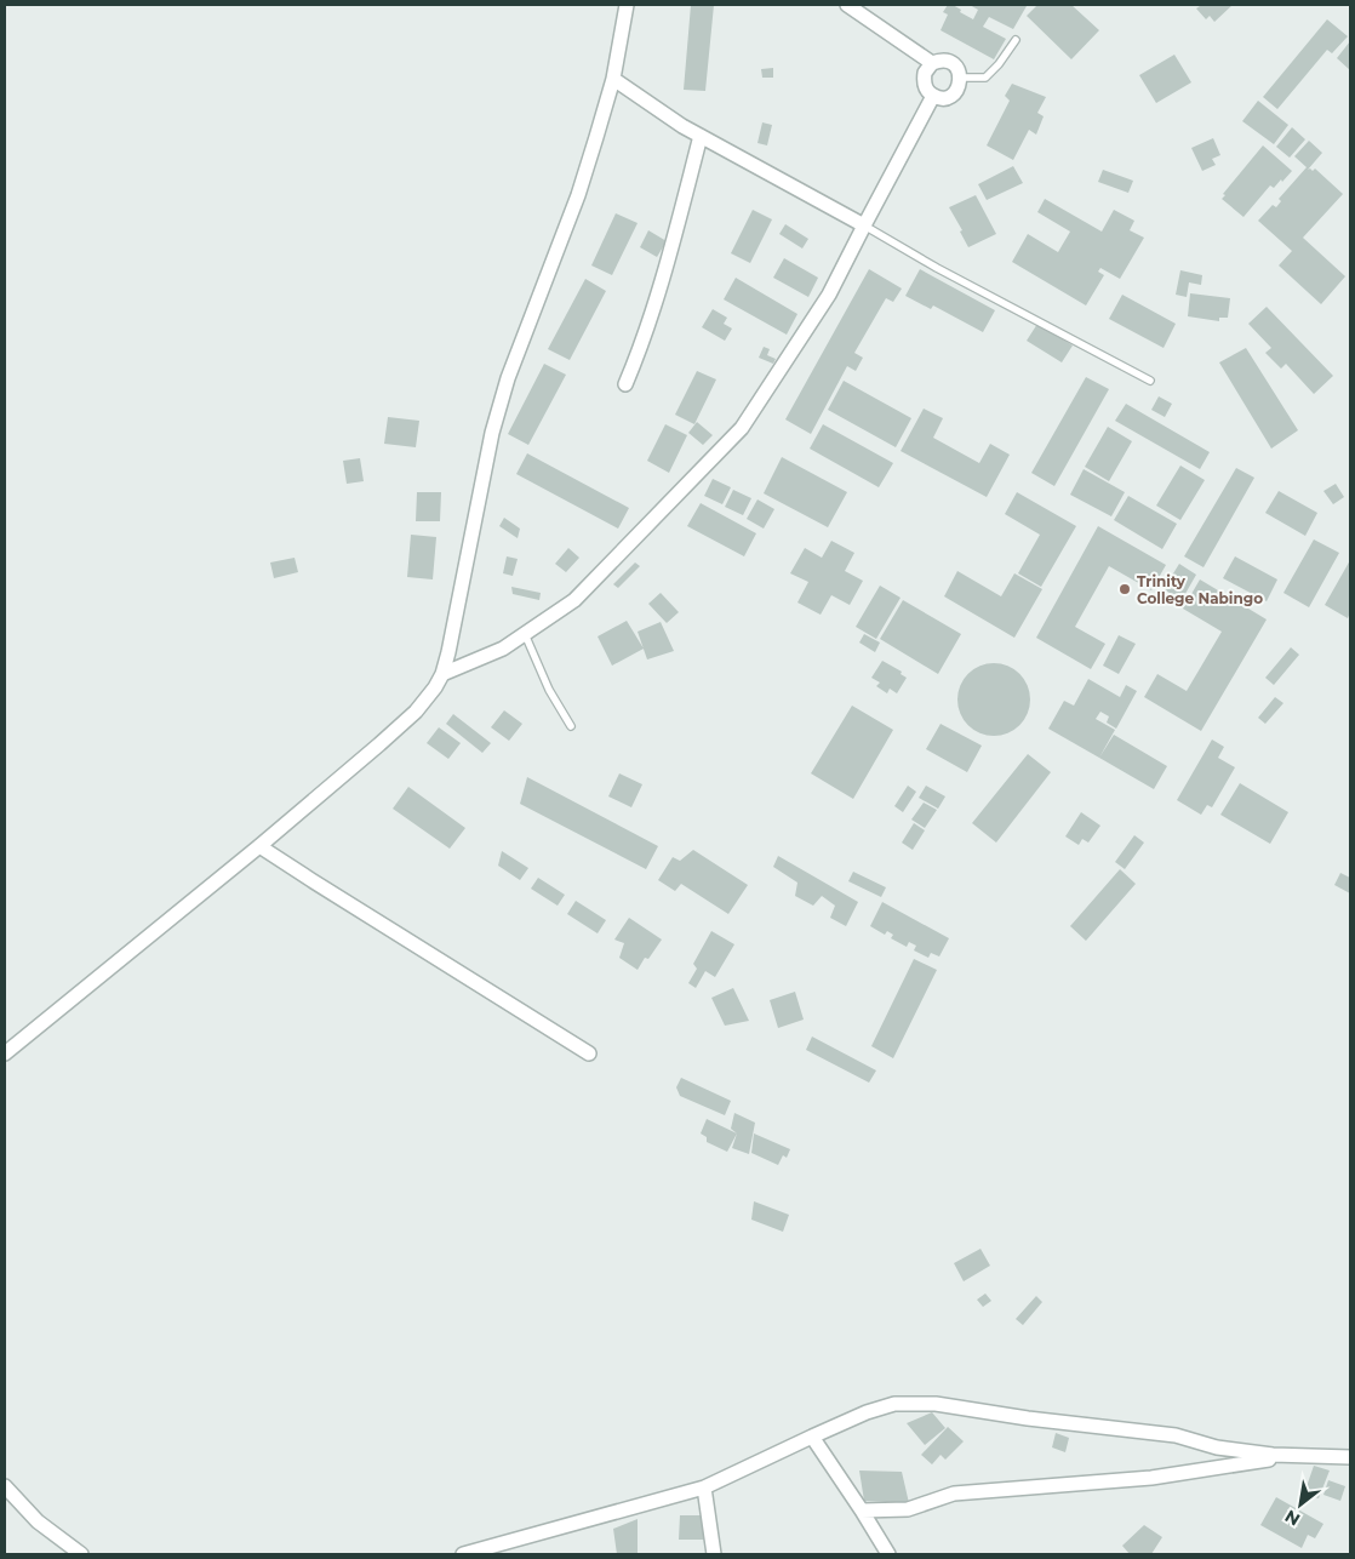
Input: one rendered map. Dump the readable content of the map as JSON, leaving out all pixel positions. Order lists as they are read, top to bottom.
{
  "places": ["Trinity College Nabingo"],
  "north": "bottom left"
}
